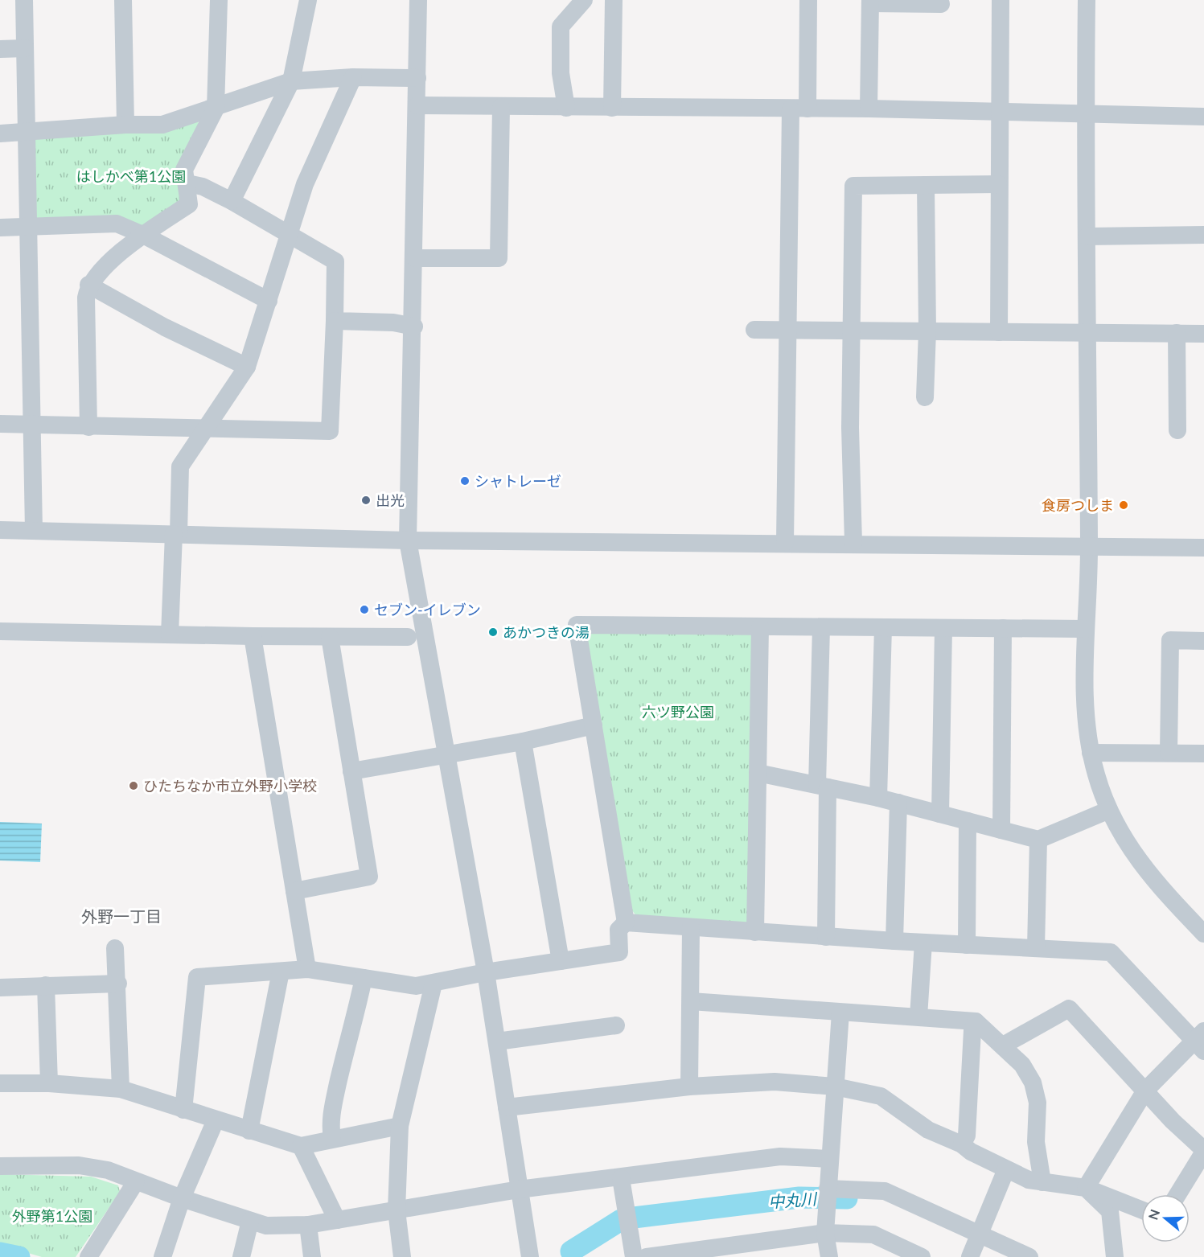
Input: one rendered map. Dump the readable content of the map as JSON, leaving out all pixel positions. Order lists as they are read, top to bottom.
{
  "districts": ["外野一丁目"],
  "water": ["中丸川"],
  "parks": ["はしかべ第1公園", "六ツ野公園", "外野第1公園"],
  "places": [
    "シャトレーゼ",
    "出光",
    "食房つしま",
    "セブン-イレブン",
    "あかつきの湯",
    "ひたちなか市立外野小学校"
  ],
  "north": "left"
}
